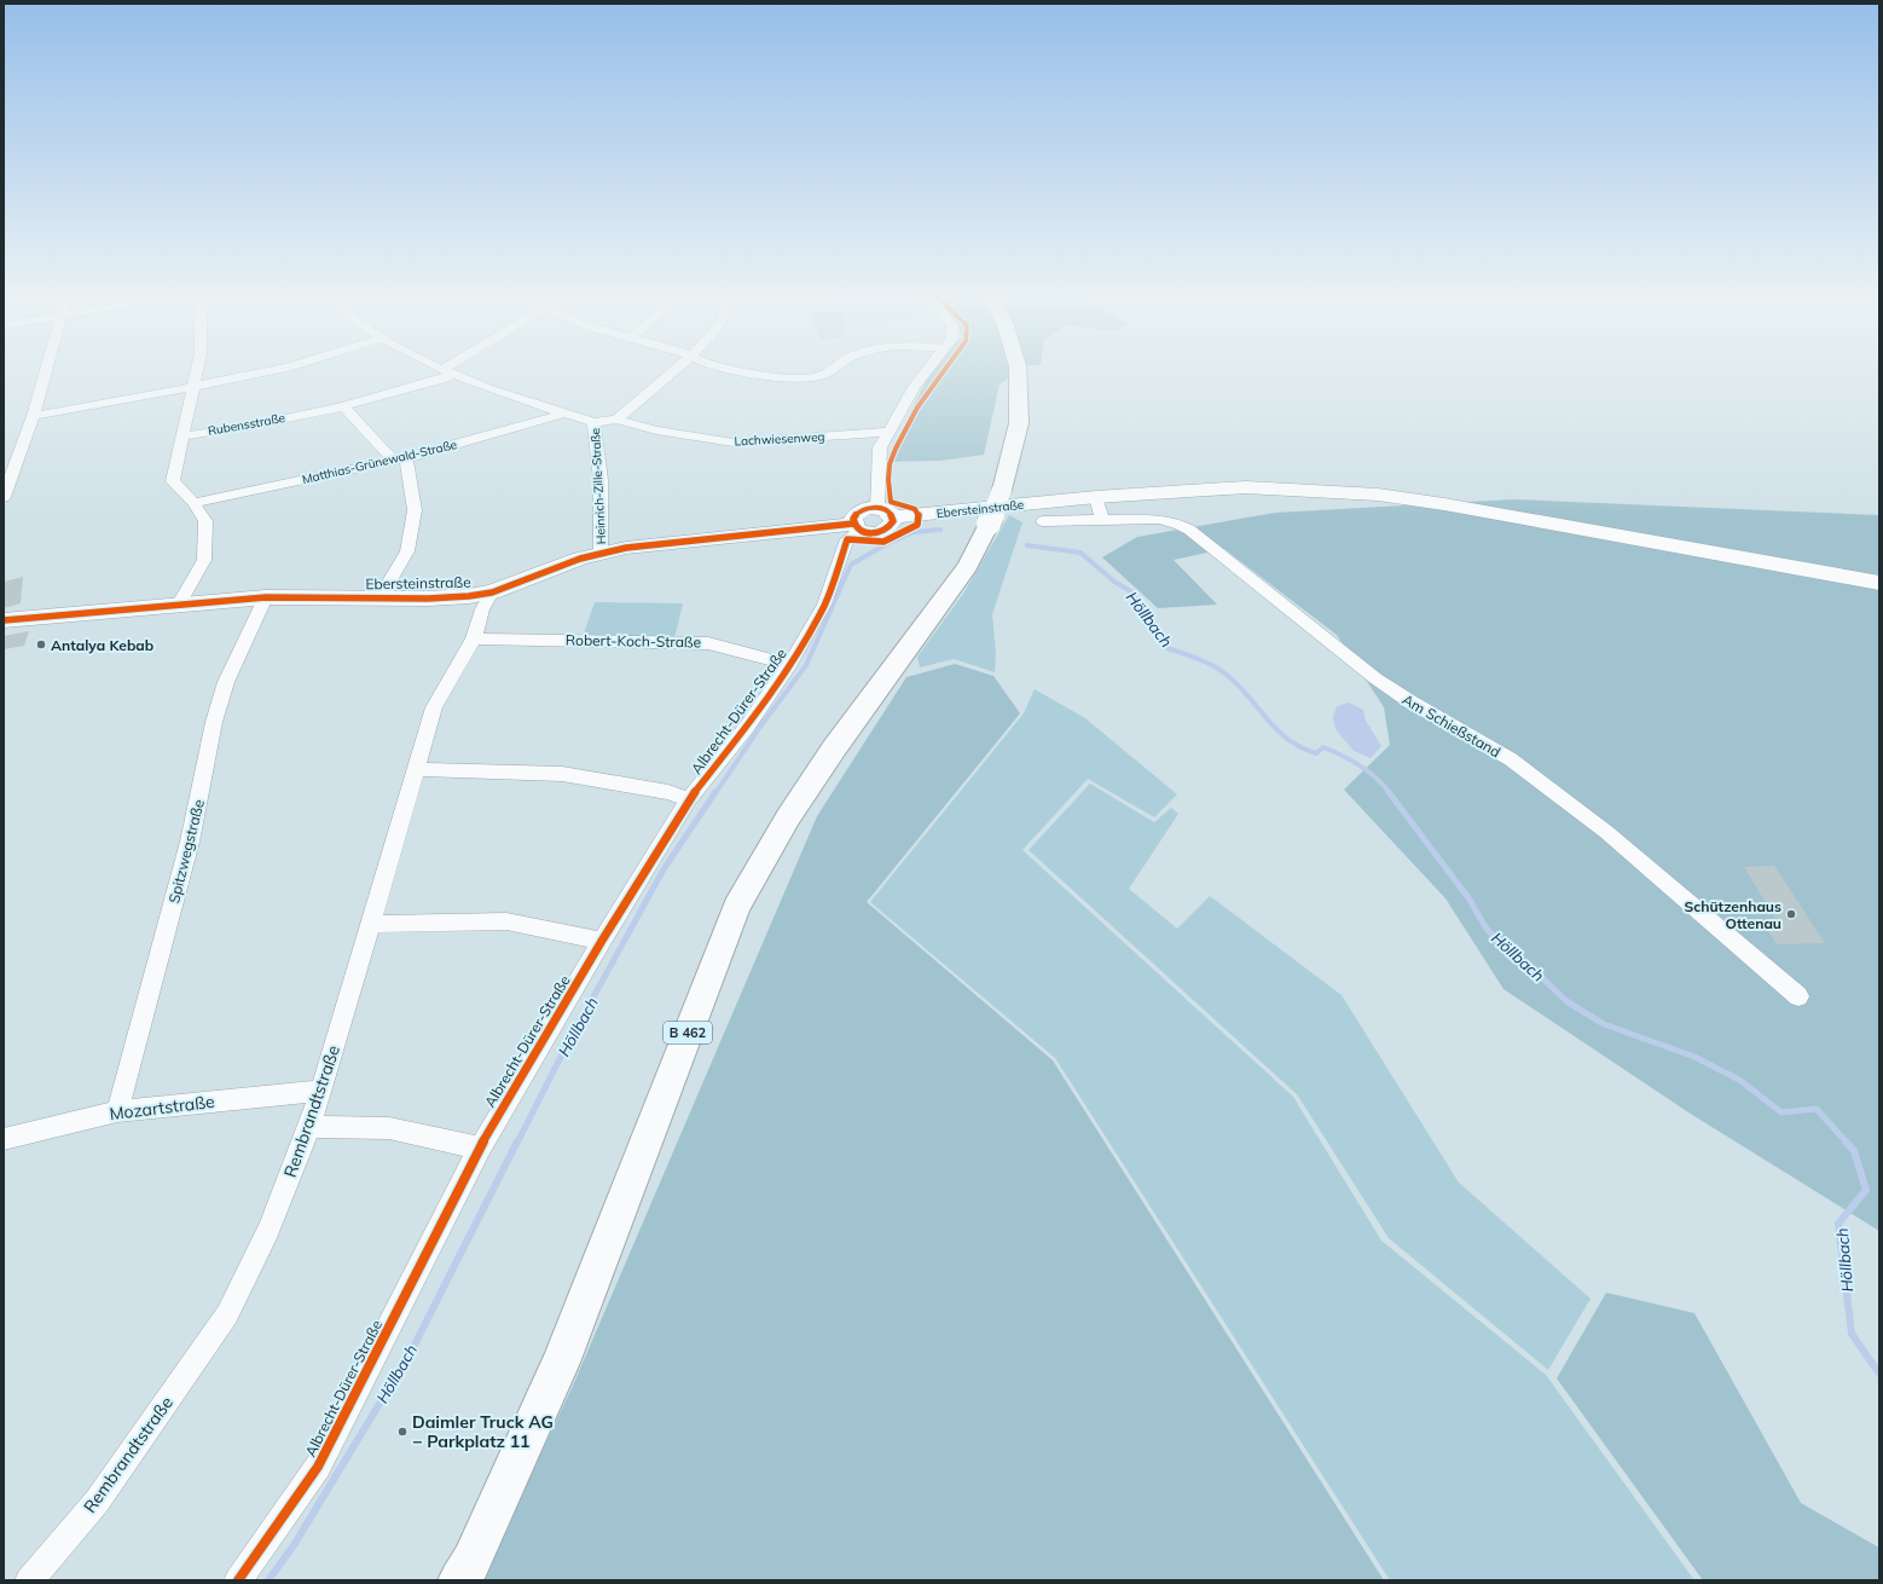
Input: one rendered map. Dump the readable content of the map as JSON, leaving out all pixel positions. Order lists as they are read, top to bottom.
{
  "streets": {
    "main road": ["B 462"],
    "street": [
      "Rubensstraße",
      "Lachwiesenweg",
      "Matthias-Grünewald-Straße",
      "Heinrich-Zille-Straße",
      "Ebersteinstraße",
      "Robert-Koch-Straße",
      "Albrecht-Dürer-Straße",
      "Am Schießstand",
      "Spitzwegstraße",
      "Mozartstraße",
      "Rembrandtstraße"
    ]
  },
  "crossings": [
    ["Lachwiesenweg", "Heinrich-Zille-Straße"],
    ["Heinrich-Zille-Straße", "Ebersteinstraße"],
    ["Ebersteinstraße", "Albrecht-Dürer-Straße"],
    ["Ebersteinstraße", "Am Schießstand"],
    ["Ebersteinstraße", "Spitzwegstraße"],
    ["Ebersteinstraße", "Rembrandtstraße"],
    ["Robert-Koch-Straße", "Albrecht-Dürer-Straße"],
    ["Robert-Koch-Straße", "Rembrandtstraße"],
    ["Spitzwegstraße", "Mozartstraße"],
    ["Mozartstraße", "Rembrandtstraße"]
  ],
  "water": ["Höllbach"],
  "places": ["Antalya Kebab", "Schützenhaus Ottenau", "Daimler Truck AG − Parkplatz 11"]
}
